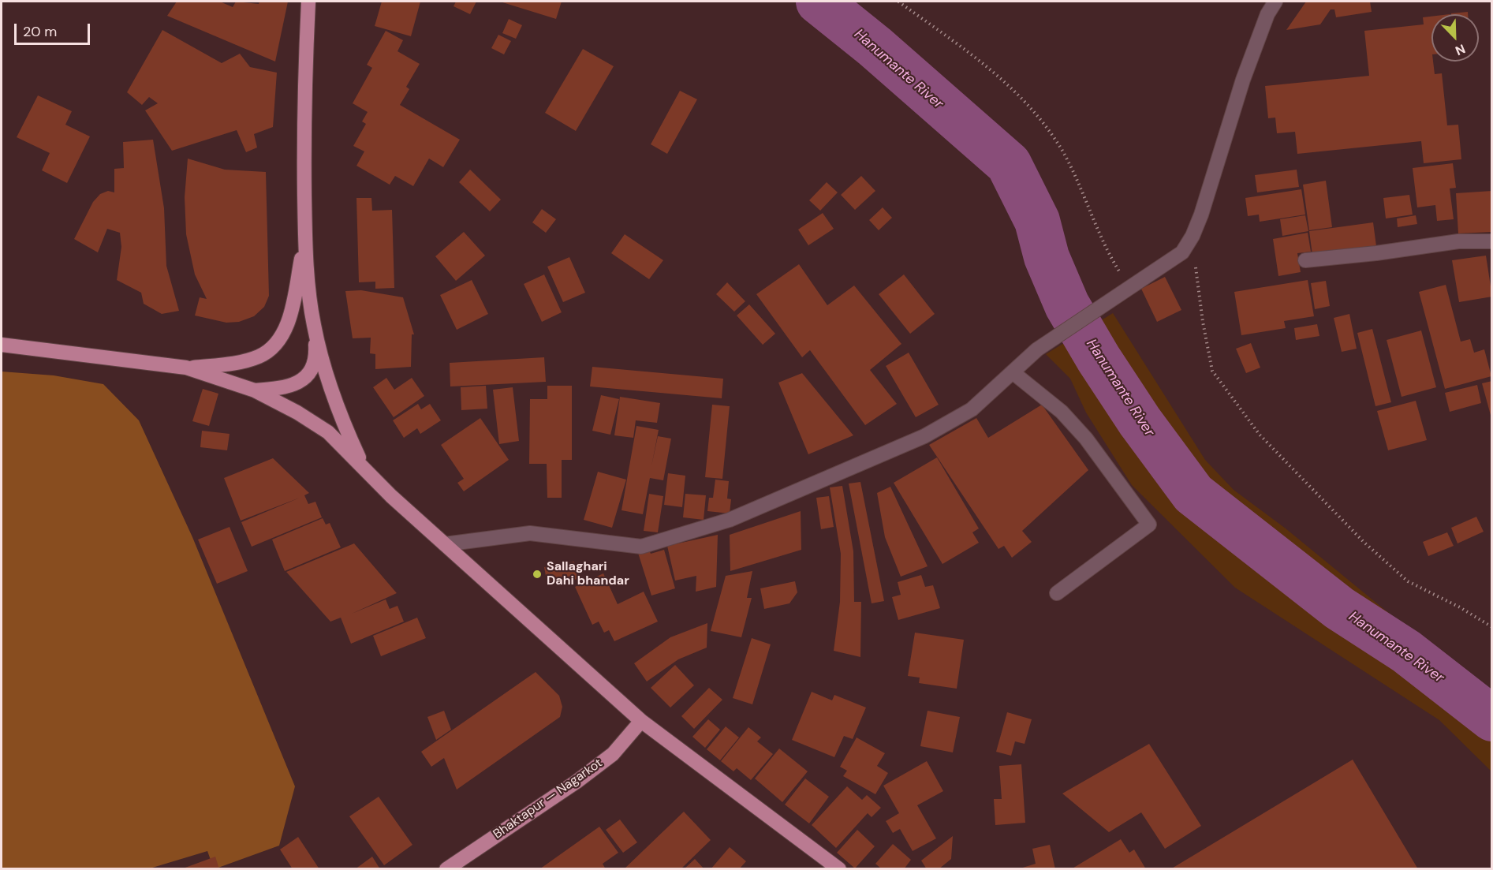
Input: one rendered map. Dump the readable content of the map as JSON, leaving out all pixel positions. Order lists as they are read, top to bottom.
{
  "streets": {
    "main road": ["Bhaktapur — Nagarkot"]
  },
  "water": ["Hanumante River"],
  "places": ["Sallaghari Dahi bhandar"],
  "scale_bar": "20 m",
  "north": "bottom right"
}
